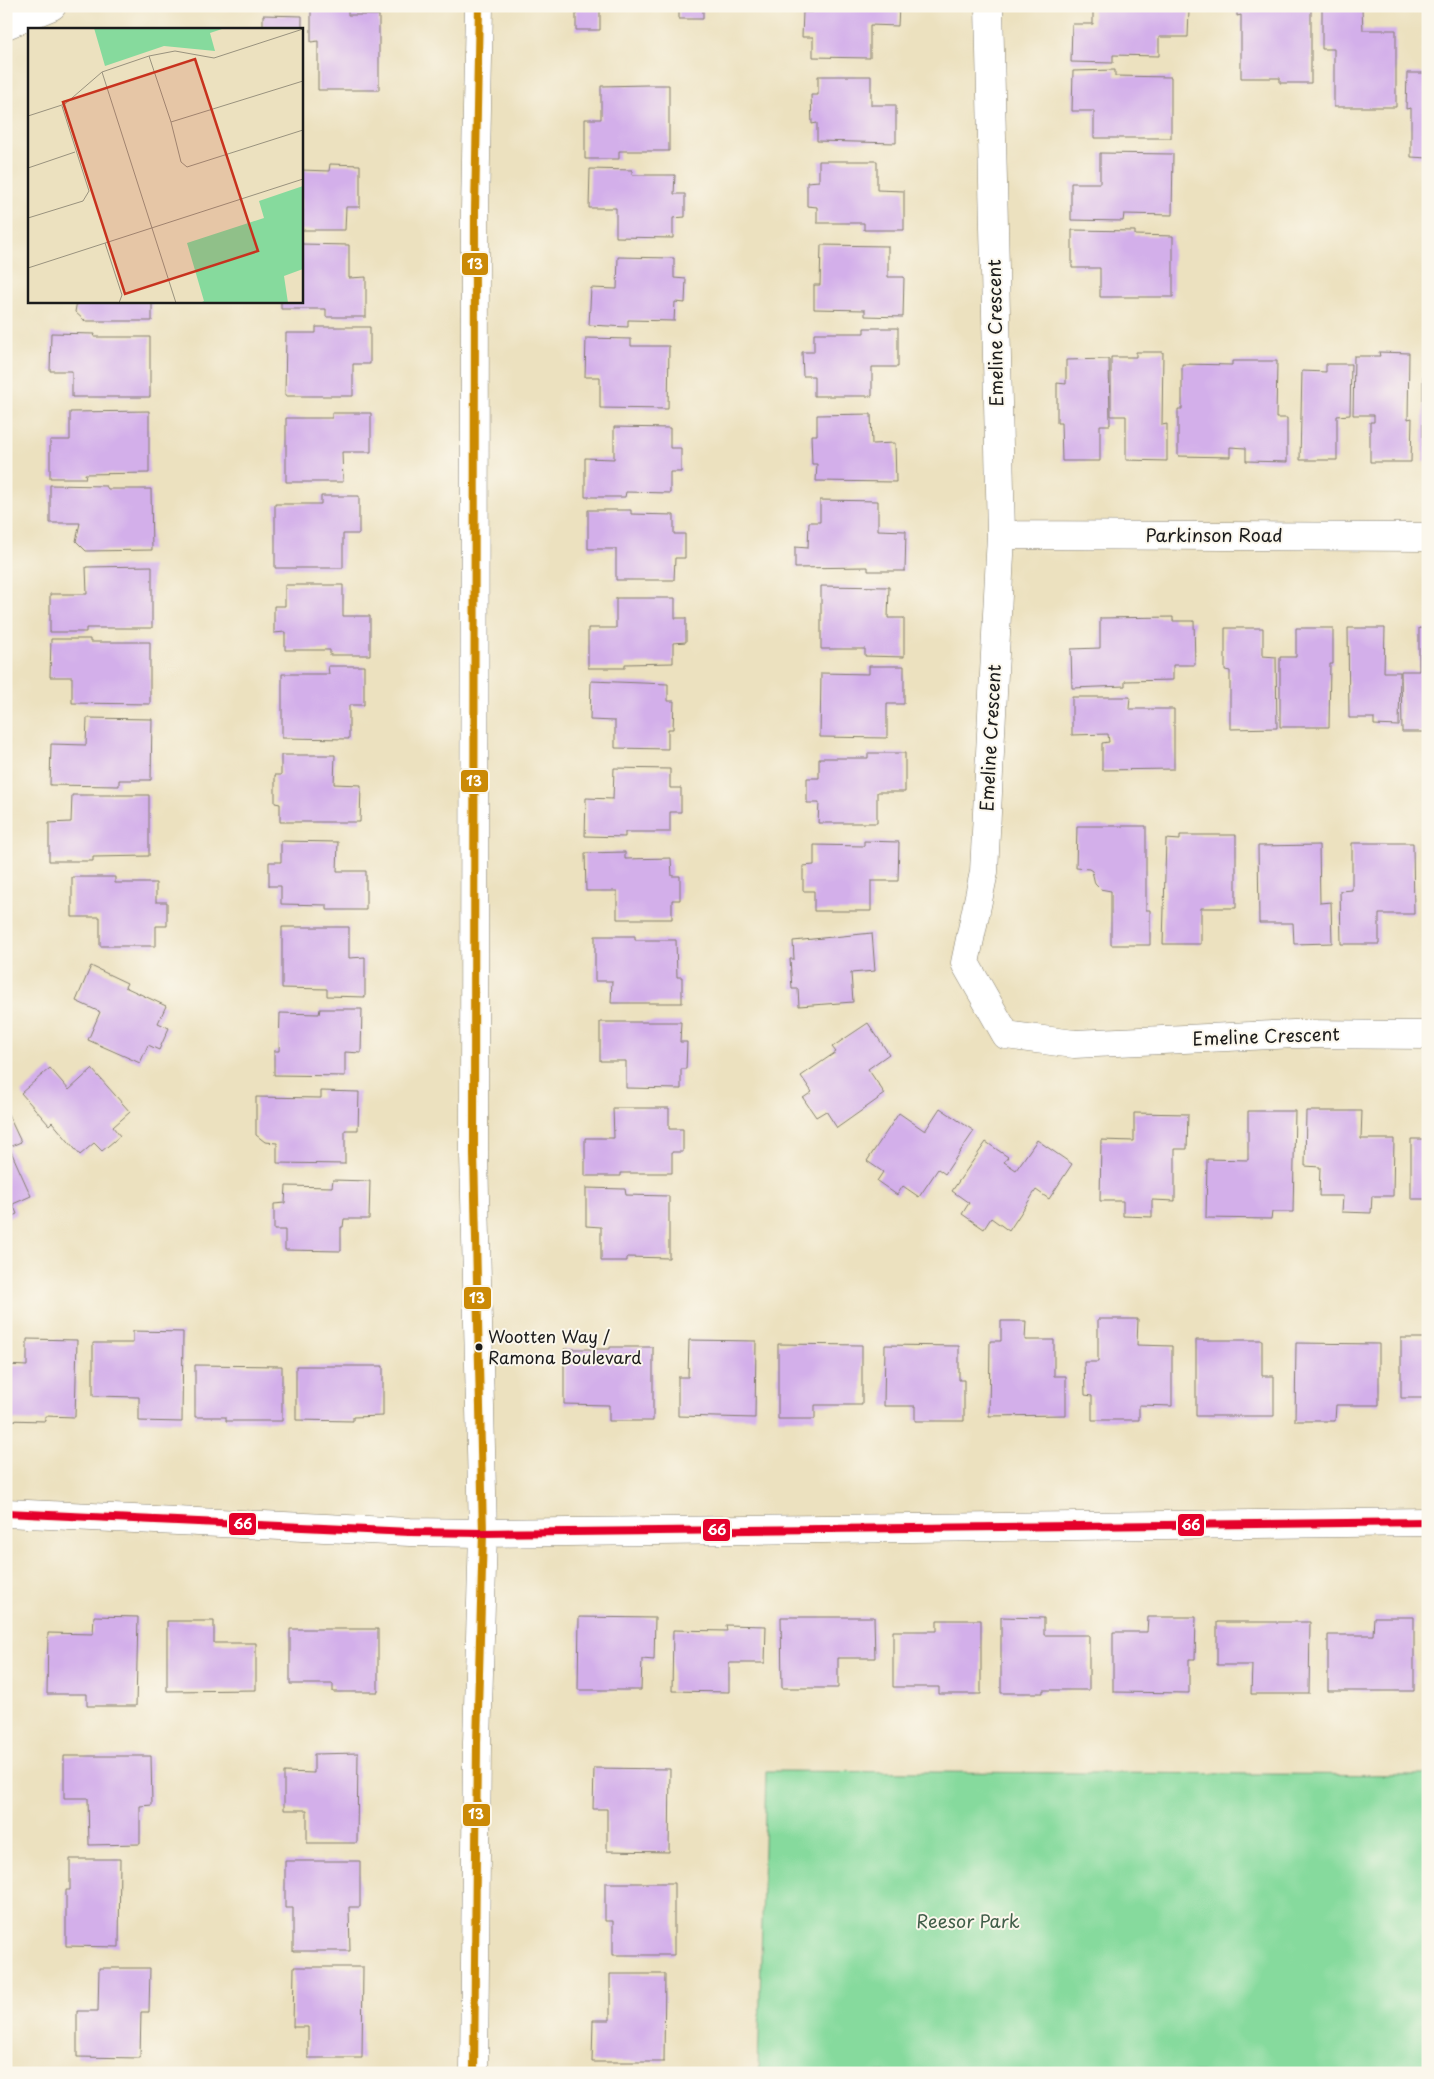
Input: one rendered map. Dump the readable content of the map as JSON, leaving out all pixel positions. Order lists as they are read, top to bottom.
{
  "streets": {
    "street": ["Emeline Crescent", "Parkinson Road"]
  },
  "crossings": [
    ["Emeline Crescent", "Parkinson Road"]
  ],
  "parks": ["Reesor Park"],
  "places": ["Wootten Way / Ramona Boulevard"],
  "lines": ["transit line 13", "transit line 66"]
}
